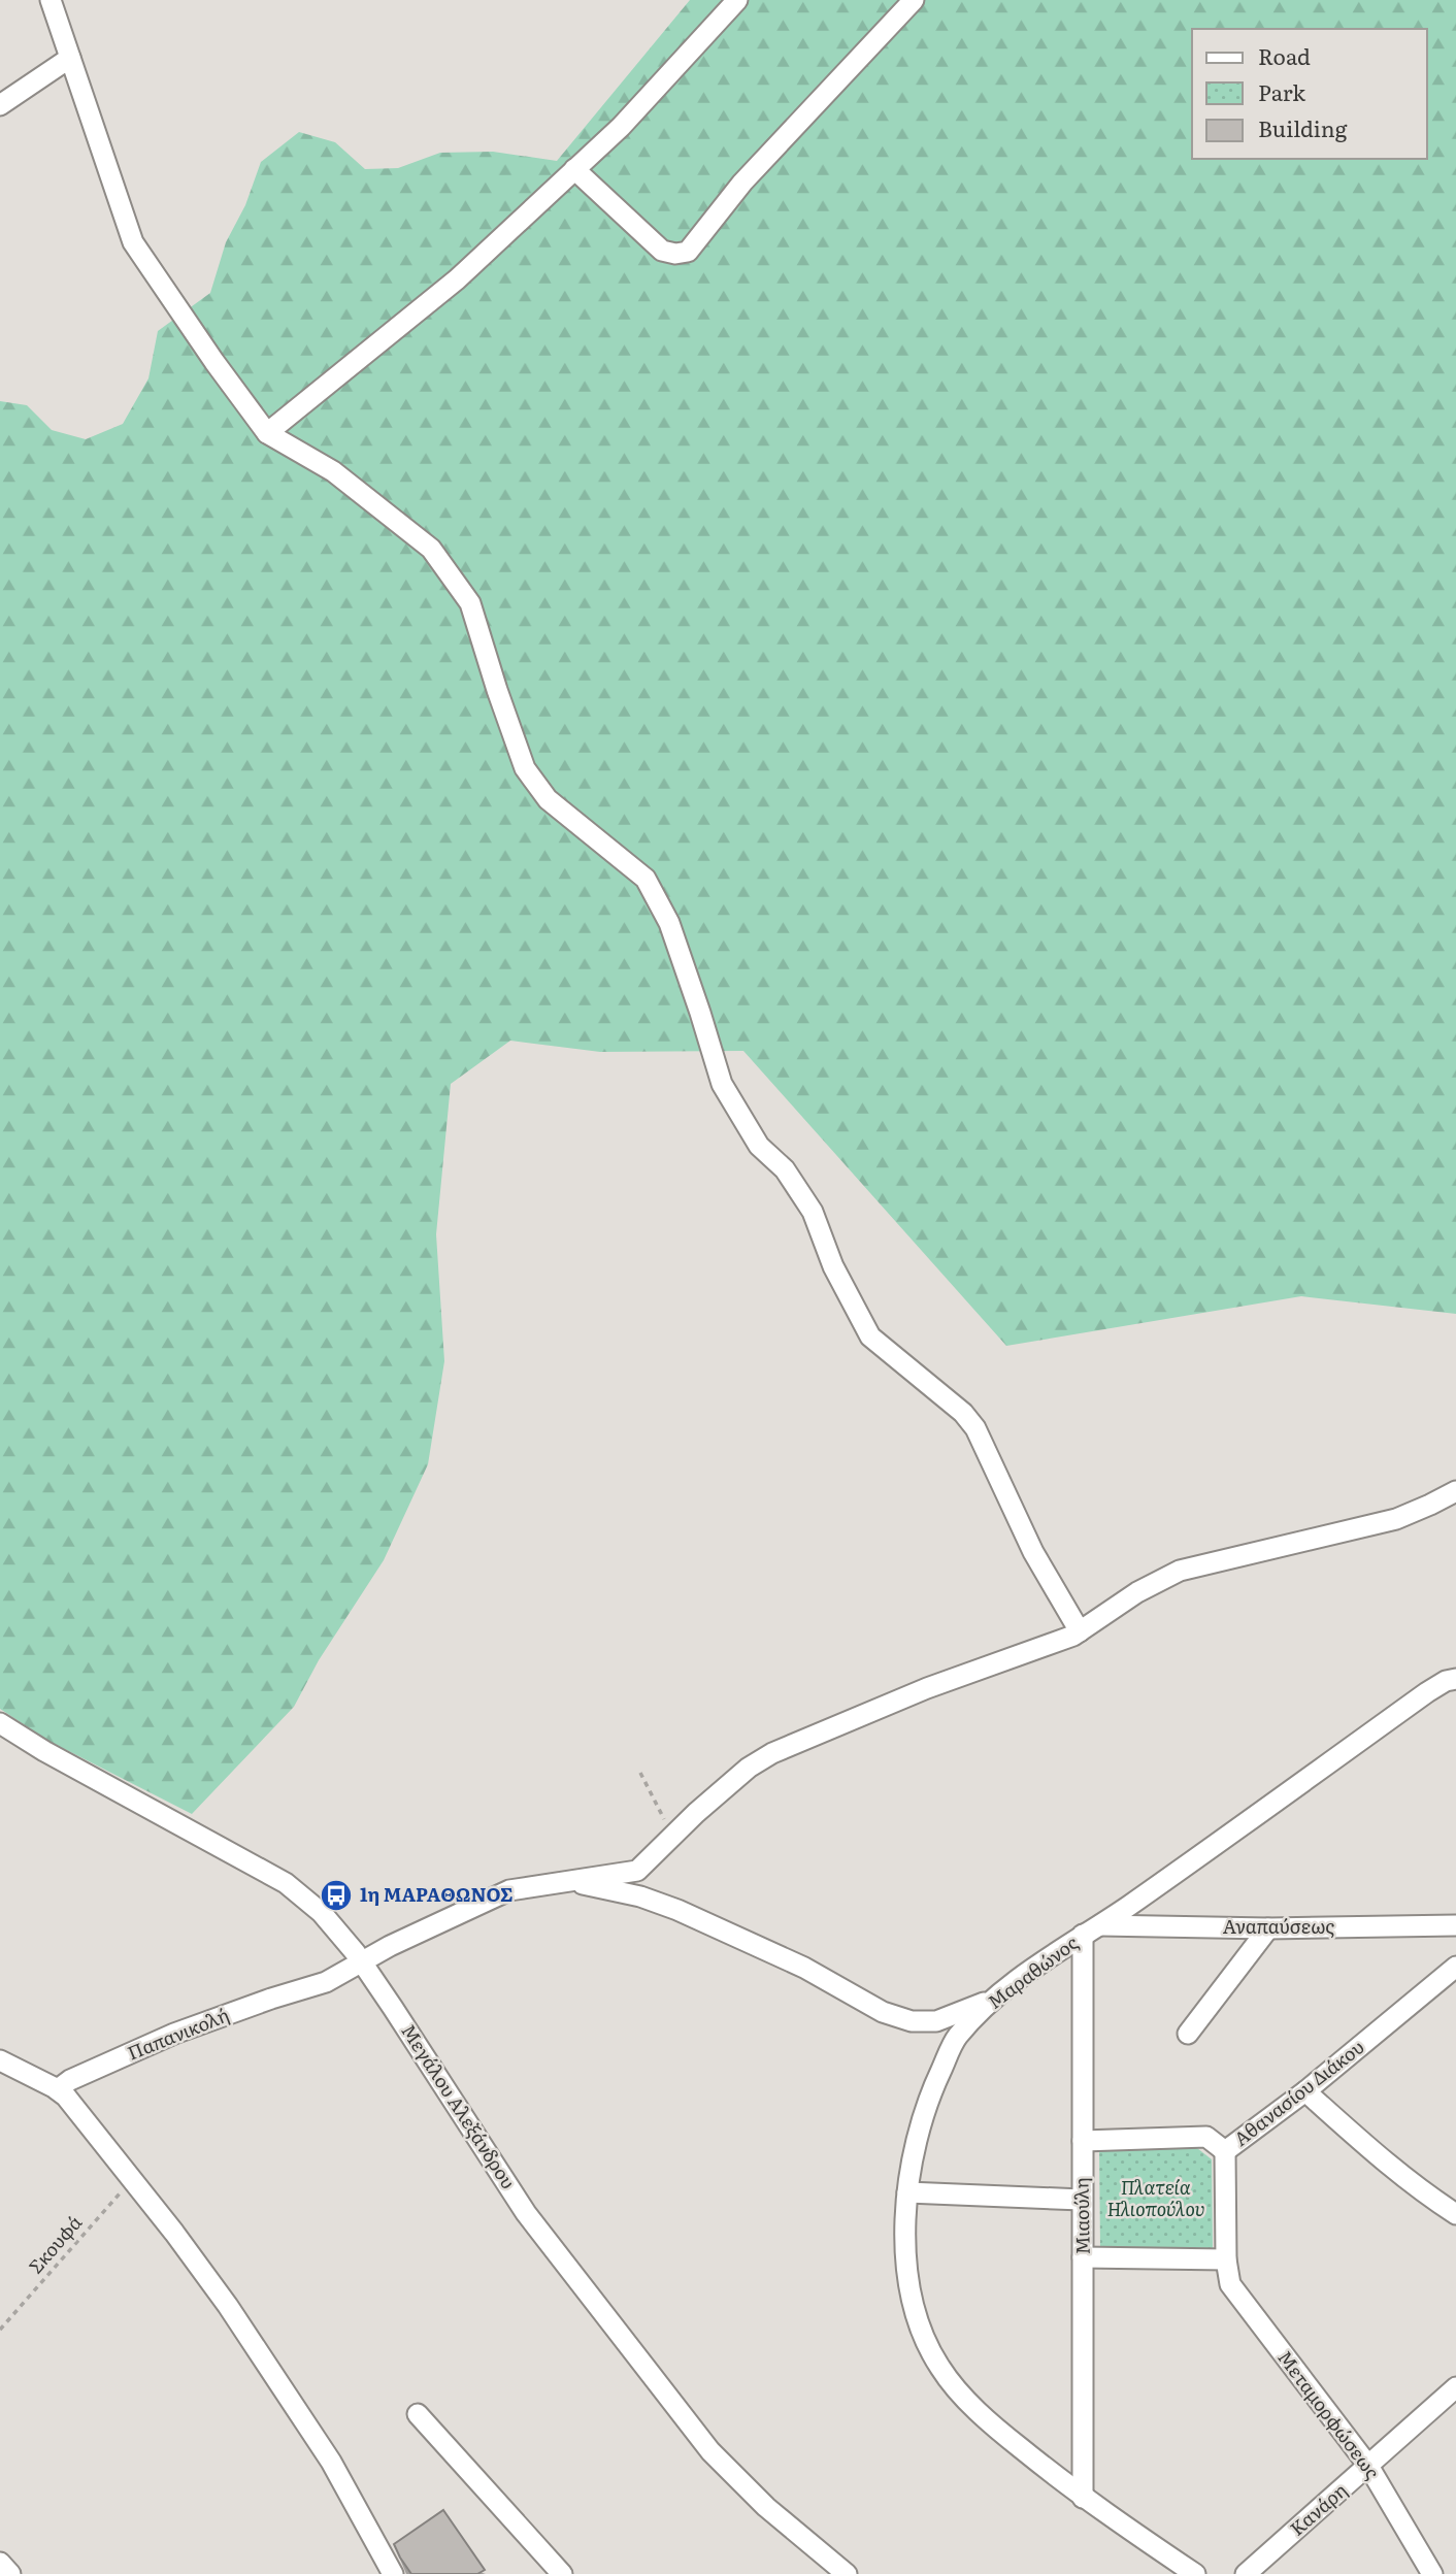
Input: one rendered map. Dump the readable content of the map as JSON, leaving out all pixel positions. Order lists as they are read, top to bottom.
{
  "streets": {
    "street": [
      "Αναπαύσεως",
      "Μαραθώνος",
      "Παπανικολή",
      "Αθανασίου Διάκου",
      "Μεγάλου Αλεξάνδρου",
      "Μιαούλη",
      "Μεταμορφώσεως",
      "Κανάρη"
    ],
    "path": ["Σκουφά"]
  },
  "crossings": [
    ["Αναπαύσεως", "Μαραθώνος"],
    ["Αναπαύσεως", "Μιαούλη"],
    ["Μαραθώνος", "Μιαούλη"],
    ["Παπανικολή", "Μεγάλου Αλεξάνδρου"],
    ["Αθανασίου Διάκου", "Μεταμορφώσεως"],
    ["Μεταμορφώσεως", "Κανάρη"]
  ],
  "parks": ["Πλατεία Ηλιοπούλου"],
  "places": {
    "bus stop": ["1η ΜΑΡΑΘΩΝΟΣ"]
  },
  "legend": ["Road", "Park", "Building"]
}
